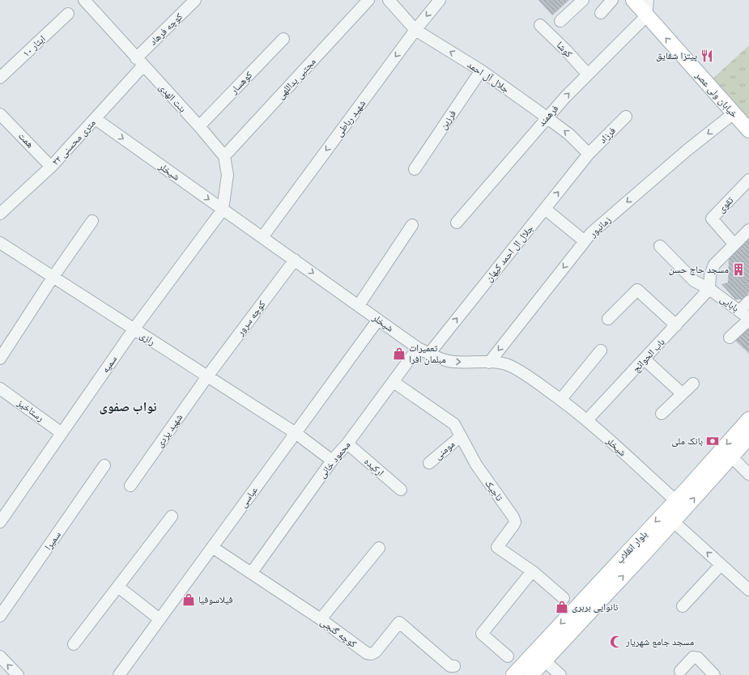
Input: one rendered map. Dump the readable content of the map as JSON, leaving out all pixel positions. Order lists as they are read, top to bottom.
{
  "streets": {
    "main road": ["خیابان ولی عصر", "بلوار انقلاب"],
    "street": [
      "کوچه فرهاد",
      "ایثار ۱۰",
      "کوشا",
      "جلال آل احمد",
      "مجتبی یداللهی",
      "کوهسار",
      "بنت الهدی",
      "فرهمند",
      "شهید رباطی",
      "فرزین",
      "فرزاد",
      "همت",
      "۲۲ متری محسنی",
      "شیخلر",
      "تقوی",
      "زمانپور",
      "جلال ال احمد کیهان",
      "بابایی",
      "کوچه سرور",
      "رازی",
      "باب الحوائج",
      "سمیه",
      "رستاخیز",
      "شهید یزدی",
      "مومنی",
      "محمود خانی",
      "ارکیده",
      "تاجیک",
      "عباسی",
      "سمیرا",
      "کوچه گنجی"
    ]
  },
  "crossings": [
    ["کوچه فرهاد", "بنت الهدی"],
    ["کوچه فرهاد", "۲۲ متری محسنی"],
    ["کوشا", "فرهمند"],
    ["جلال آل احمد", "فرهمند"],
    ["جلال آل احمد", "شهید رباطی"],
    ["جلال آل احمد", "فرزین"],
    ["جلال آل احمد", "فرزاد"],
    ["جلال آل احمد", "جلال ال احمد کیهان"],
    ["مجتبی یداللهی", "بنت الهدی"],
    ["کوهسار", "بنت الهدی"],
    ["خیابان ولی عصر", "فرهمند"],
    ["خیابان ولی عصر", "زمانپور"],
    ["بنت الهدی", "۲۲ متری محسنی"],
    ["شهید رباطی", "شیخلر"],
    ["فرزاد", "جلال ال احمد کیهان"],
    ["همت", "۲۲ متری محسنی"],
    ["۲۲ متری محسنی", "شیخلر"],
    ["شیخلر", "زمانپور"],
    ["شیخلر", "جلال ال احمد کیهان"],
    ["شیخلر", "کوچه سرور"],
    ["شیخلر", "باب الحوائج"],
    ["شیخلر", "سمیه"],
    ["شیخلر", "محمود خانی"],
    ["شیخلر", "عباسی"],
    ["شیخلر", "بلوار انقلاب"],
    ["بابایی", "باب الحوائج"],
    ["کوچه سرور", "رازی"],
    ["کوچه سرور", "شهید یزدی"],
    ["رازی", "سمیه"],
    ["رازی", "شهید یزدی"],
    ["رازی", "محمود خانی"],
    ["رازی", "عباسی"],
    ["سمیه", "رستاخیز"],
    ["مومنی", "تاجیک"],
    ["محمود خانی", "ارکیده"],
    ["محمود خانی", "تاجیک"],
    ["محمود خانی", "کوچه گنجی"],
    ["عباسی", "کوچه گنجی"]
  ],
  "one_way": [
    "جلال آل احمد",
    "خیابان ولی عصر",
    "شهید رباطی",
    "شیخلر",
    "زمانپور"
  ],
  "districts": ["نواب صفوی"],
  "places": {
    "restaurant": ["پیتزا شقایق"],
    "building": ["مسجد حاج حسن"],
    "shop": ["تعمیرات مبلمان افرا", "فیلاسوفیا", "نانوایی بربری"],
    "bank": ["بانک ملی"],
    "mosque": ["مسجد جامع شهریار"]
  }
}
